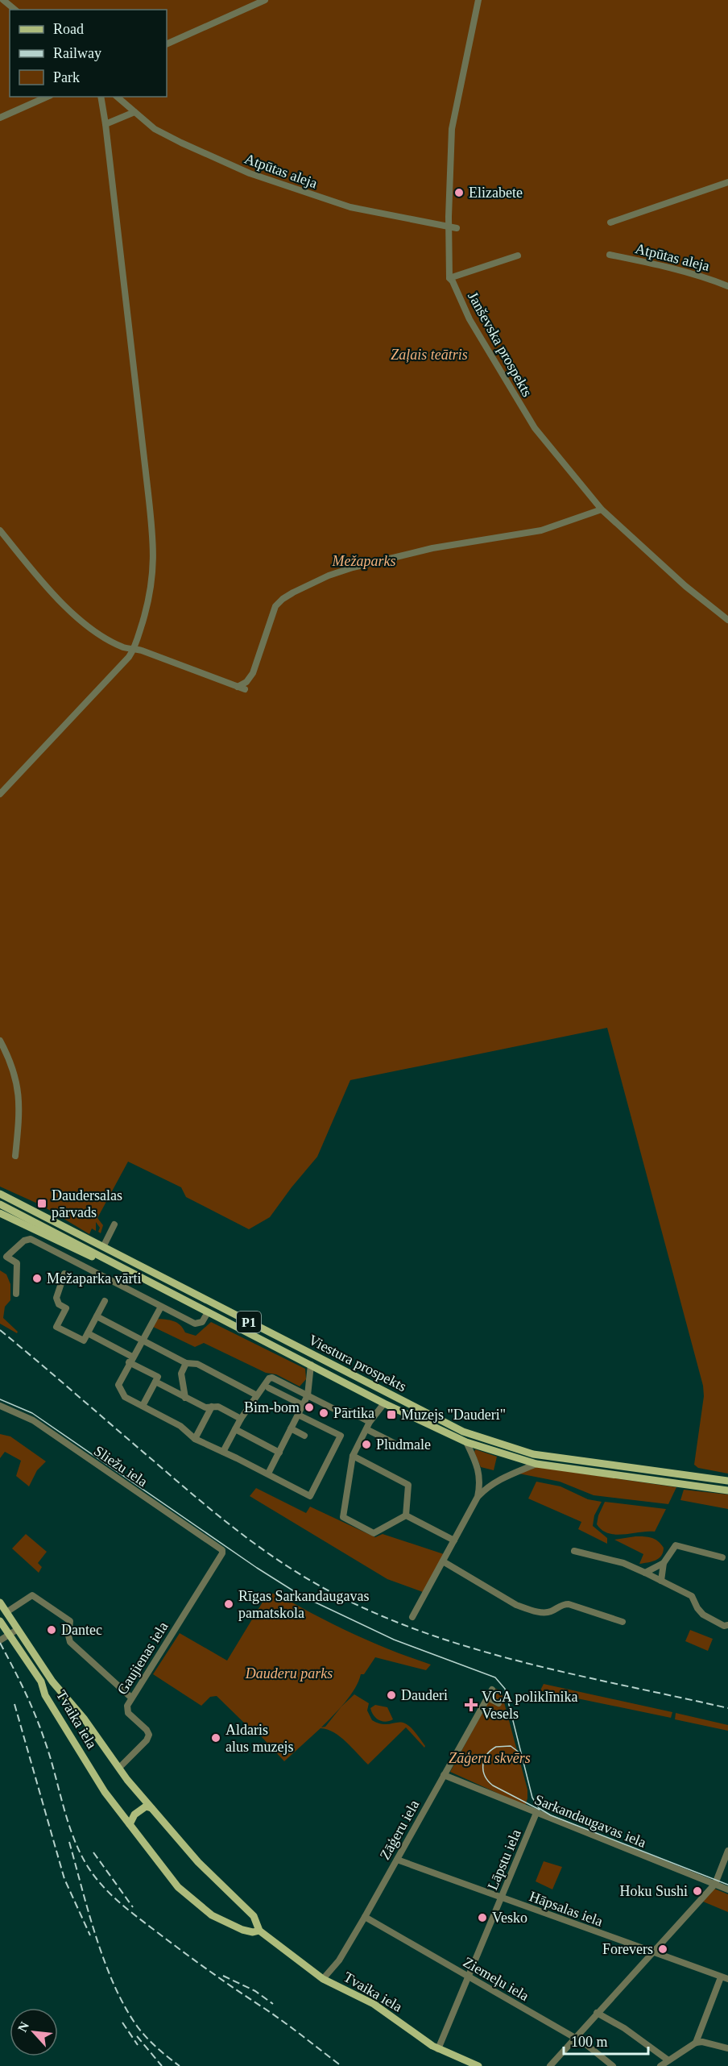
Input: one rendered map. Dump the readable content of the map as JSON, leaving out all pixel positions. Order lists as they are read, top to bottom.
{
  "streets": {
    "main road": ["P1", "Viestura prospekts", "Tvaika iela"],
    "street": [
      "Atpūtas aleja",
      "Janševska prospekts",
      "Sliežu iela",
      "Gaujienas iela",
      "Sarkandaugavas iela",
      "Zāģeru iela",
      "Lāpstu iela",
      "Hāpsalas iela",
      "Ziemeļu iela"
    ]
  },
  "crossings": [
    ["Atpūtas aleja", "Janševska prospekts"],
    ["Sliežu iela", "Gaujienas iela"],
    ["Gaujienas iela", "Tvaika iela"],
    ["Tvaika iela", "Zāģeru iela"],
    ["Tvaika iela", "Lāpstu iela"],
    ["Sarkandaugavas iela", "Zāģeru iela"],
    ["Sarkandaugavas iela", "Lāpstu iela"],
    ["Zāģeru iela", "Hāpsalas iela"],
    ["Zāģeru iela", "Ziemeļu iela"],
    ["Lāpstu iela", "Hāpsalas iela"],
    ["Lāpstu iela", "Ziemeļu iela"]
  ],
  "parks": [
    "Zaļais teātris",
    "Mežaparks",
    "Dauderu parks",
    "Zāģeru skvērs"
  ],
  "places": {
    "other": [
      "Elizabete",
      "Mežaparka vārti",
      "Bim-bom",
      "Pārtika",
      "Pludmale",
      "Rīgas Sarkandaugavas pamatskola",
      "Dantec",
      "Dauderi",
      "Aldaris alus muzejs",
      "Hoku Sushi",
      "Vesko",
      "Forevers"
    ],
    "transit": ["Daudersalas pārvads", "Muzejs \"Dauderi\""],
    "health": ["VCA poliklīnika Vesels"]
  },
  "legend": ["Road", "Railway", "Park"],
  "scale_bar": "100 m",
  "north": "top left"
}
